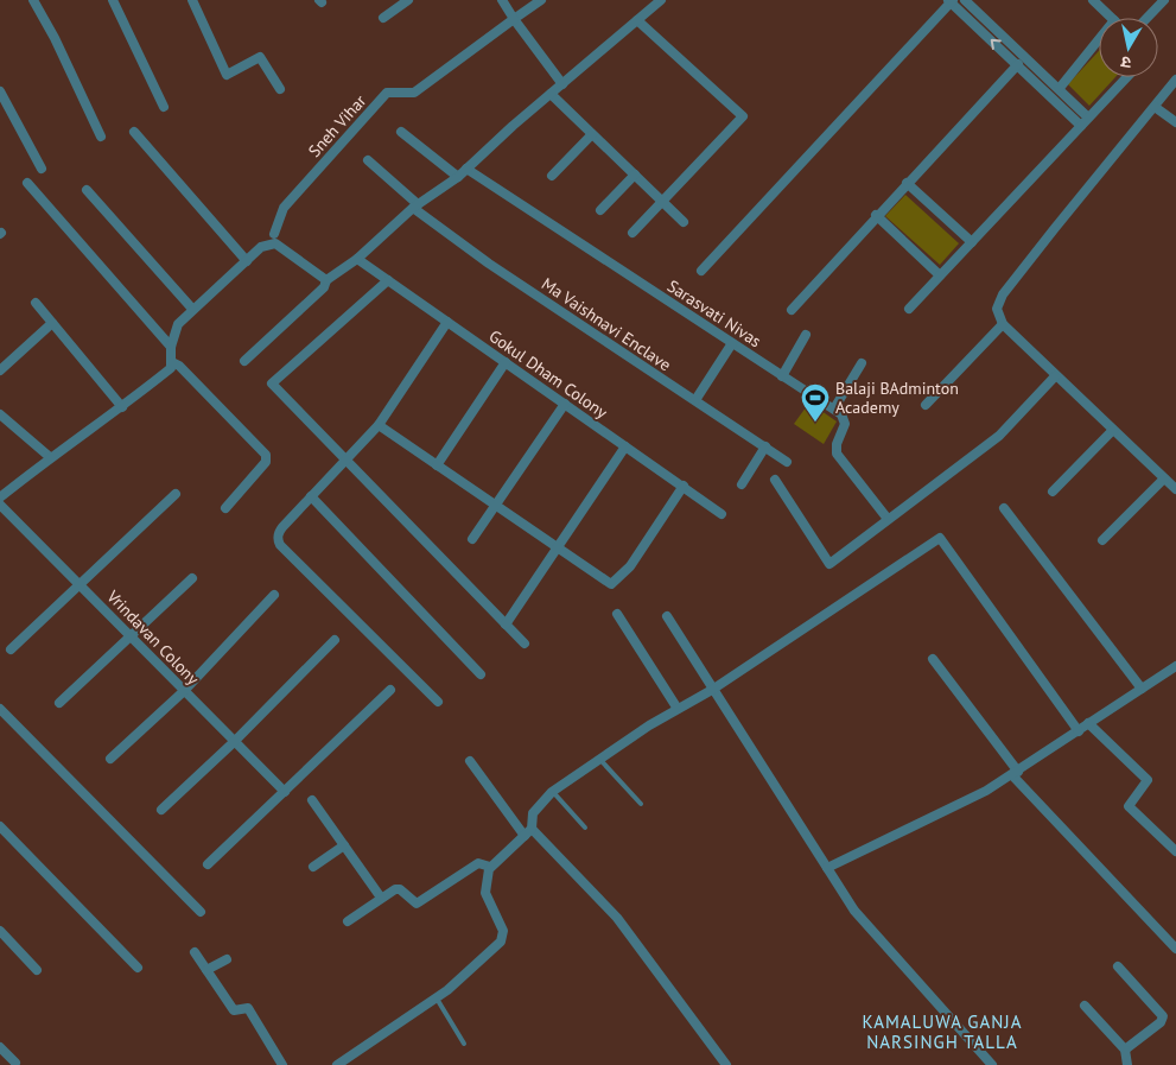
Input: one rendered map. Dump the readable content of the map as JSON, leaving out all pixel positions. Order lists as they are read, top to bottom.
{
  "streets": {
    "street": [
      "Sneh Vihar",
      "Sarasvati Nivas",
      "Ma Vaishnavi Enclave",
      "Gokul Dham Colony",
      "Vrindavan Colony"
    ]
  },
  "districts": ["KAMALUWA GANJA NARSINGH TALLA"],
  "places": {
    "sports": ["Balaji BAdminton Academy"]
  },
  "north": "bottom"
}
